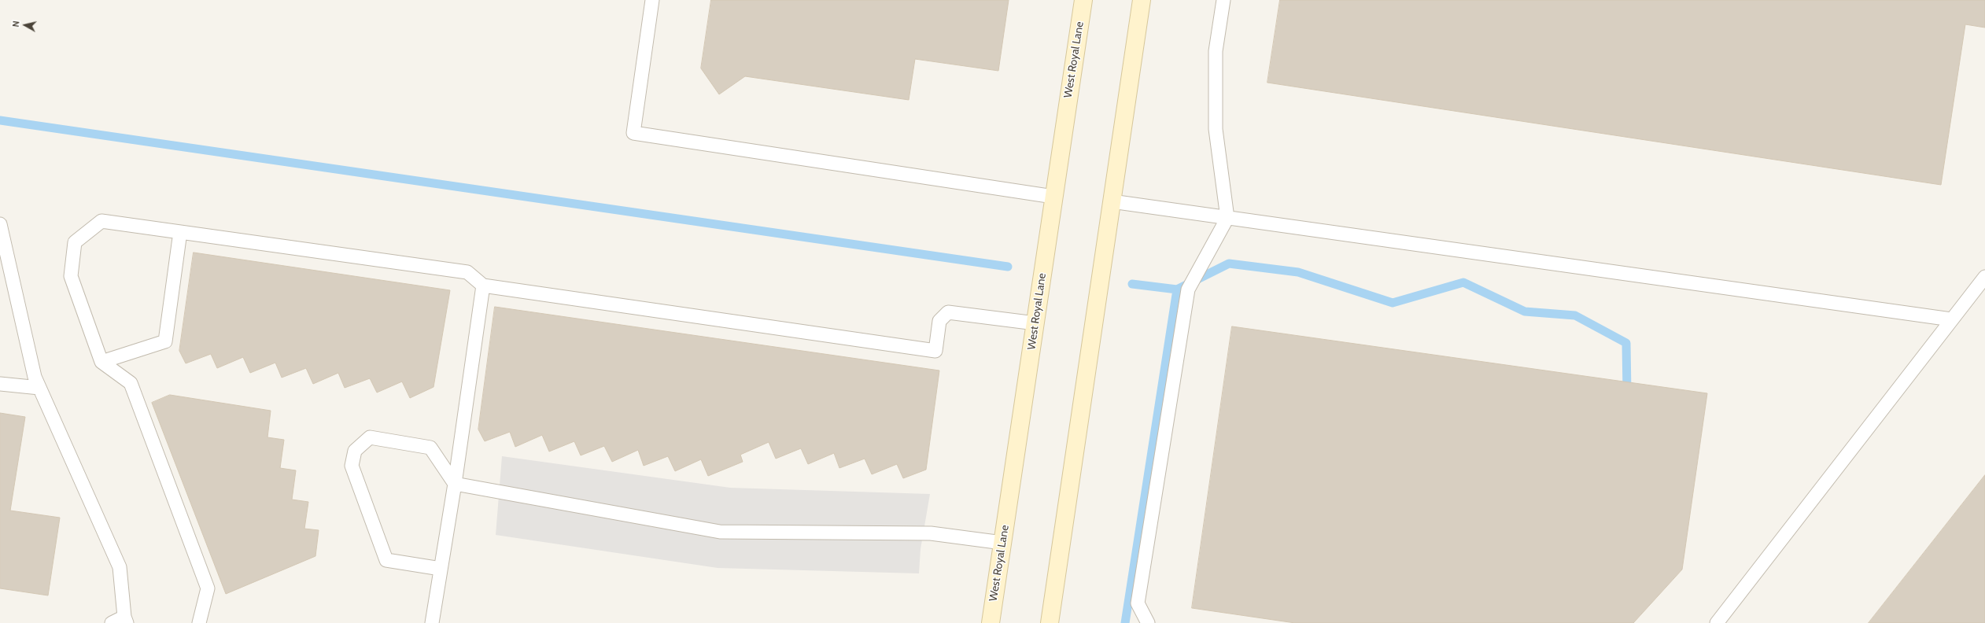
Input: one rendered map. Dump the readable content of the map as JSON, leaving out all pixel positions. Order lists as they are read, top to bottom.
{
  "streets": {
    "main road": ["West Royal Lane"]
  },
  "north": "left"
}
